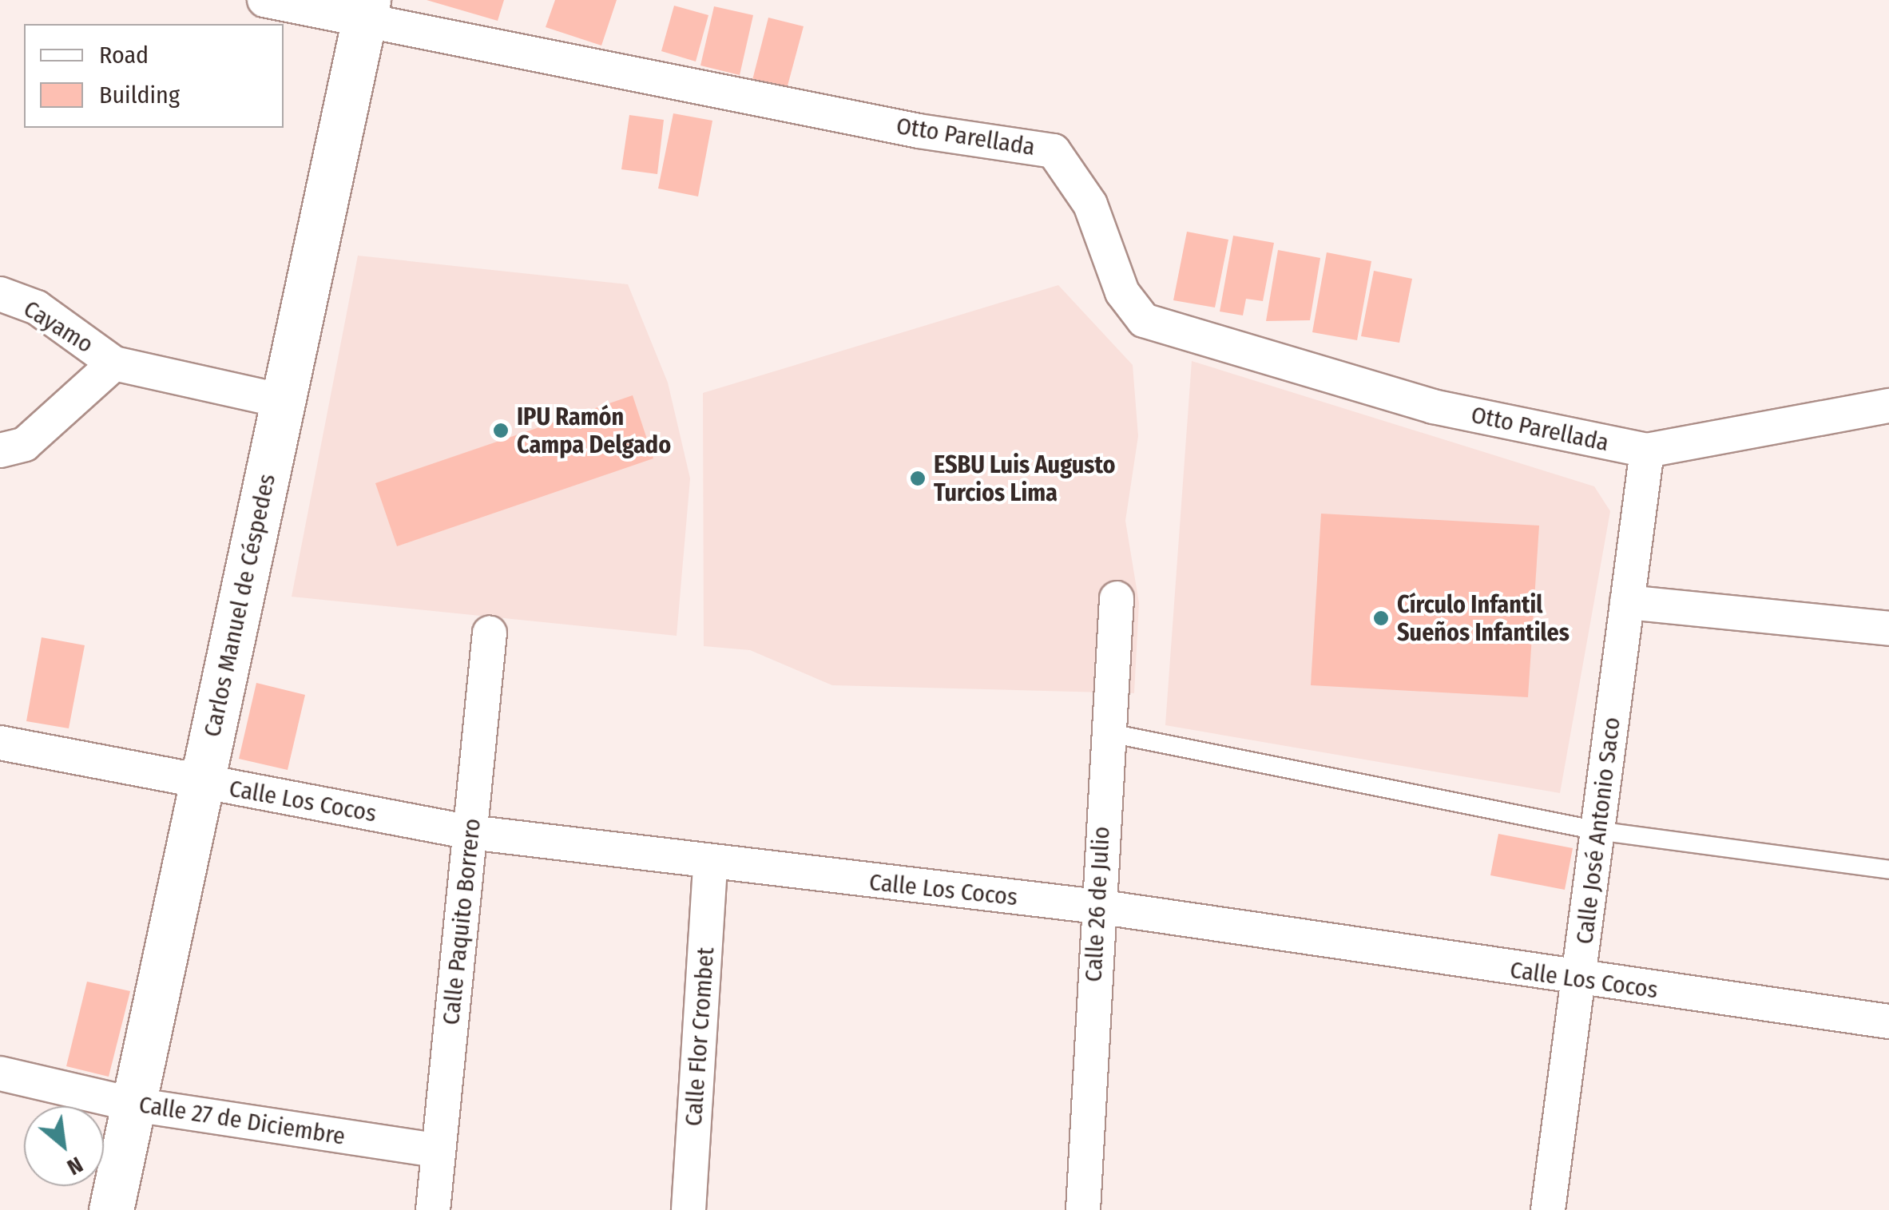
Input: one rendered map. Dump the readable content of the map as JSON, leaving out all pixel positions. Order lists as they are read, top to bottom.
{
  "streets": {
    "street": [
      "Otto Parellada",
      "Cayamo",
      "Carlos Manuel de Céspedes",
      "Calle Los Cocos",
      "Calle José Antonio Saco",
      "Calle 26 de Julio",
      "Calle Paquito Borrero",
      "Calle Flor Crombet",
      "Calle 27 de Diciembre"
    ]
  },
  "crossings": [
    ["Otto Parellada", "Carlos Manuel de Céspedes"],
    ["Otto Parellada", "Calle José Antonio Saco"],
    ["Carlos Manuel de Céspedes", "Calle Los Cocos"],
    ["Carlos Manuel de Céspedes", "Calle 27 de Diciembre"],
    ["Calle Los Cocos", "Calle José Antonio Saco"],
    ["Calle Los Cocos", "Calle 26 de Julio"],
    ["Calle Los Cocos", "Calle Paquito Borrero"],
    ["Calle Los Cocos", "Calle Flor Crombet"],
    ["Calle Paquito Borrero", "Calle 27 de Diciembre"]
  ],
  "places": ["IPU Ramón Campa Delgado", "ESBU Luis Augusto Turcios Lima", "Círculo Infantil Sueños Infantiles"],
  "legend": ["Road", "Building"],
  "north": "bottom right"
}
